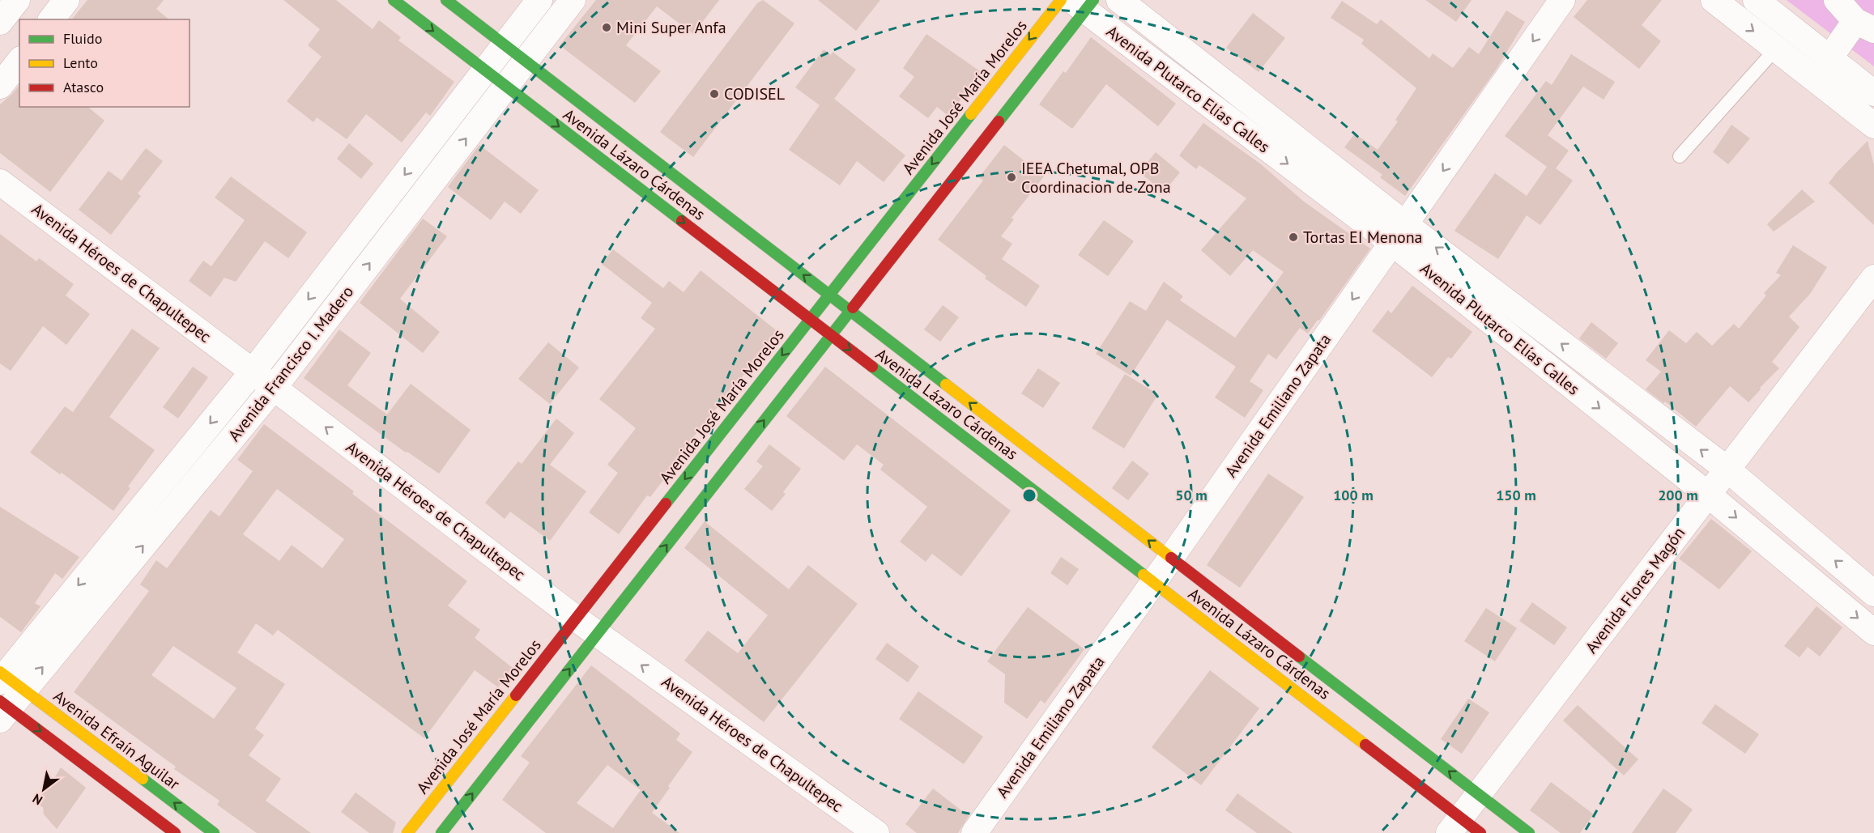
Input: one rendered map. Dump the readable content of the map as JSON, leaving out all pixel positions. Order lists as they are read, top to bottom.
{
  "streets": {
    "main road": ["Avenida José María Morelos", "Avenida Lázaro Cárdenas", "Avenida Efraín Aguilar"],
    "street": [
      "Avenida Plutarco Elías Calles",
      "Avenida Héroes de Chapultepec",
      "Avenida Francisco I. Madero",
      "Avenida Emiliano Zapata",
      "Avenida Flores Magón"
    ]
  },
  "crossings": [
    ["Avenida Plutarco Elías Calles", "Avenida Emiliano Zapata"],
    ["Avenida Plutarco Elías Calles", "Avenida Flores Magón"],
    ["Avenida José María Morelos", "Avenida Lázaro Cárdenas"],
    ["Avenida José María Morelos", "Avenida Héroes de Chapultepec"],
    ["Avenida Lázaro Cárdenas", "Avenida Francisco I. Madero"],
    ["Avenida Lázaro Cárdenas", "Avenida Emiliano Zapata"],
    ["Avenida Lázaro Cárdenas", "Avenida Flores Magón"],
    ["Avenida Héroes de Chapultepec", "Avenida Francisco I. Madero"],
    ["Avenida Francisco I. Madero", "Avenida Efraín Aguilar"]
  ],
  "one_way": ["Avenida Héroes de Chapultepec", "Avenida Emiliano Zapata"],
  "places": [
    "Mini Super Anfa",
    "CODISEL",
    "IEEA Chetumal, OPB Coordinacion de Zona",
    "Tortas EI Menona"
  ],
  "legend": ["Fluido", "Lento", "Atasco"],
  "north": "bottom left",
  "rings": [
    "50 m",
    "100 m",
    "150 m",
    "200 m"
  ]
}
